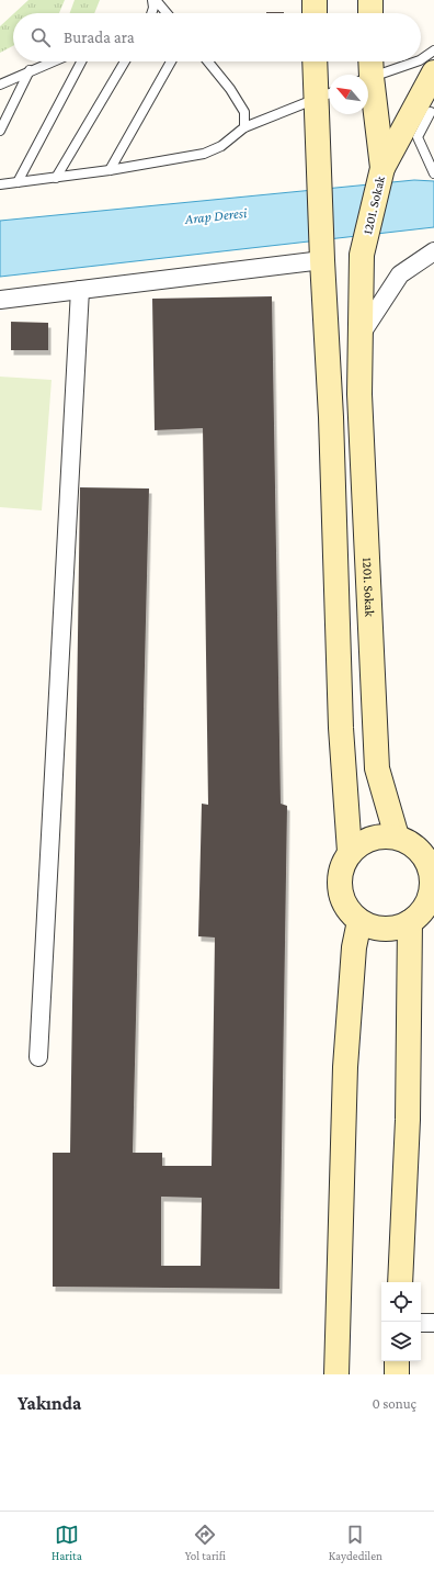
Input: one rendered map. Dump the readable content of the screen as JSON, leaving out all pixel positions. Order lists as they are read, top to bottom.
{
  "streets": {
    "main road": ["1201. Sokak"]
  },
  "water": ["Arap Deresi"],
  "north": "top left",
  "page": {
    "search": "Burada ara",
    "heading": ["Yakında", "0 sonuç"],
    "nav": ["Harita", "Yol tarifi", "Kaydedilen"]
  }
}
